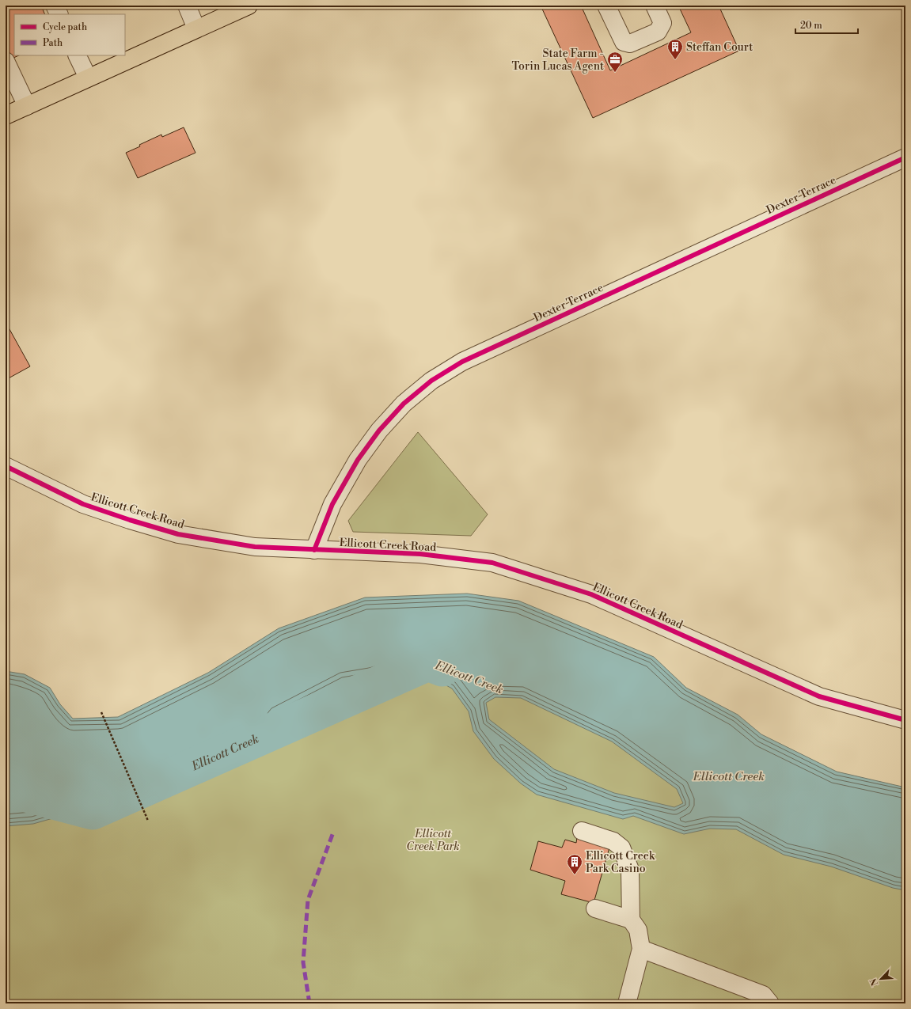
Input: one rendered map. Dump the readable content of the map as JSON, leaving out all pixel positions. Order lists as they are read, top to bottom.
{
  "streets": {
    "street": ["Dexter Terrace", "Ellicott Creek Road"]
  },
  "crossings": [
    ["Dexter Terrace", "Ellicott Creek Road"]
  ],
  "water": ["Ellicott Creek"],
  "parks": ["Ellicott Creek Park"],
  "places": {
    "building": ["Steffan Court", "Ellicott Creek Park Casino"],
    "office": ["State Farm - Torin Lucas Agent"]
  },
  "legend": ["Cycle path", "Path"],
  "scale_bar": "20 m",
  "north": "bottom left"
}
